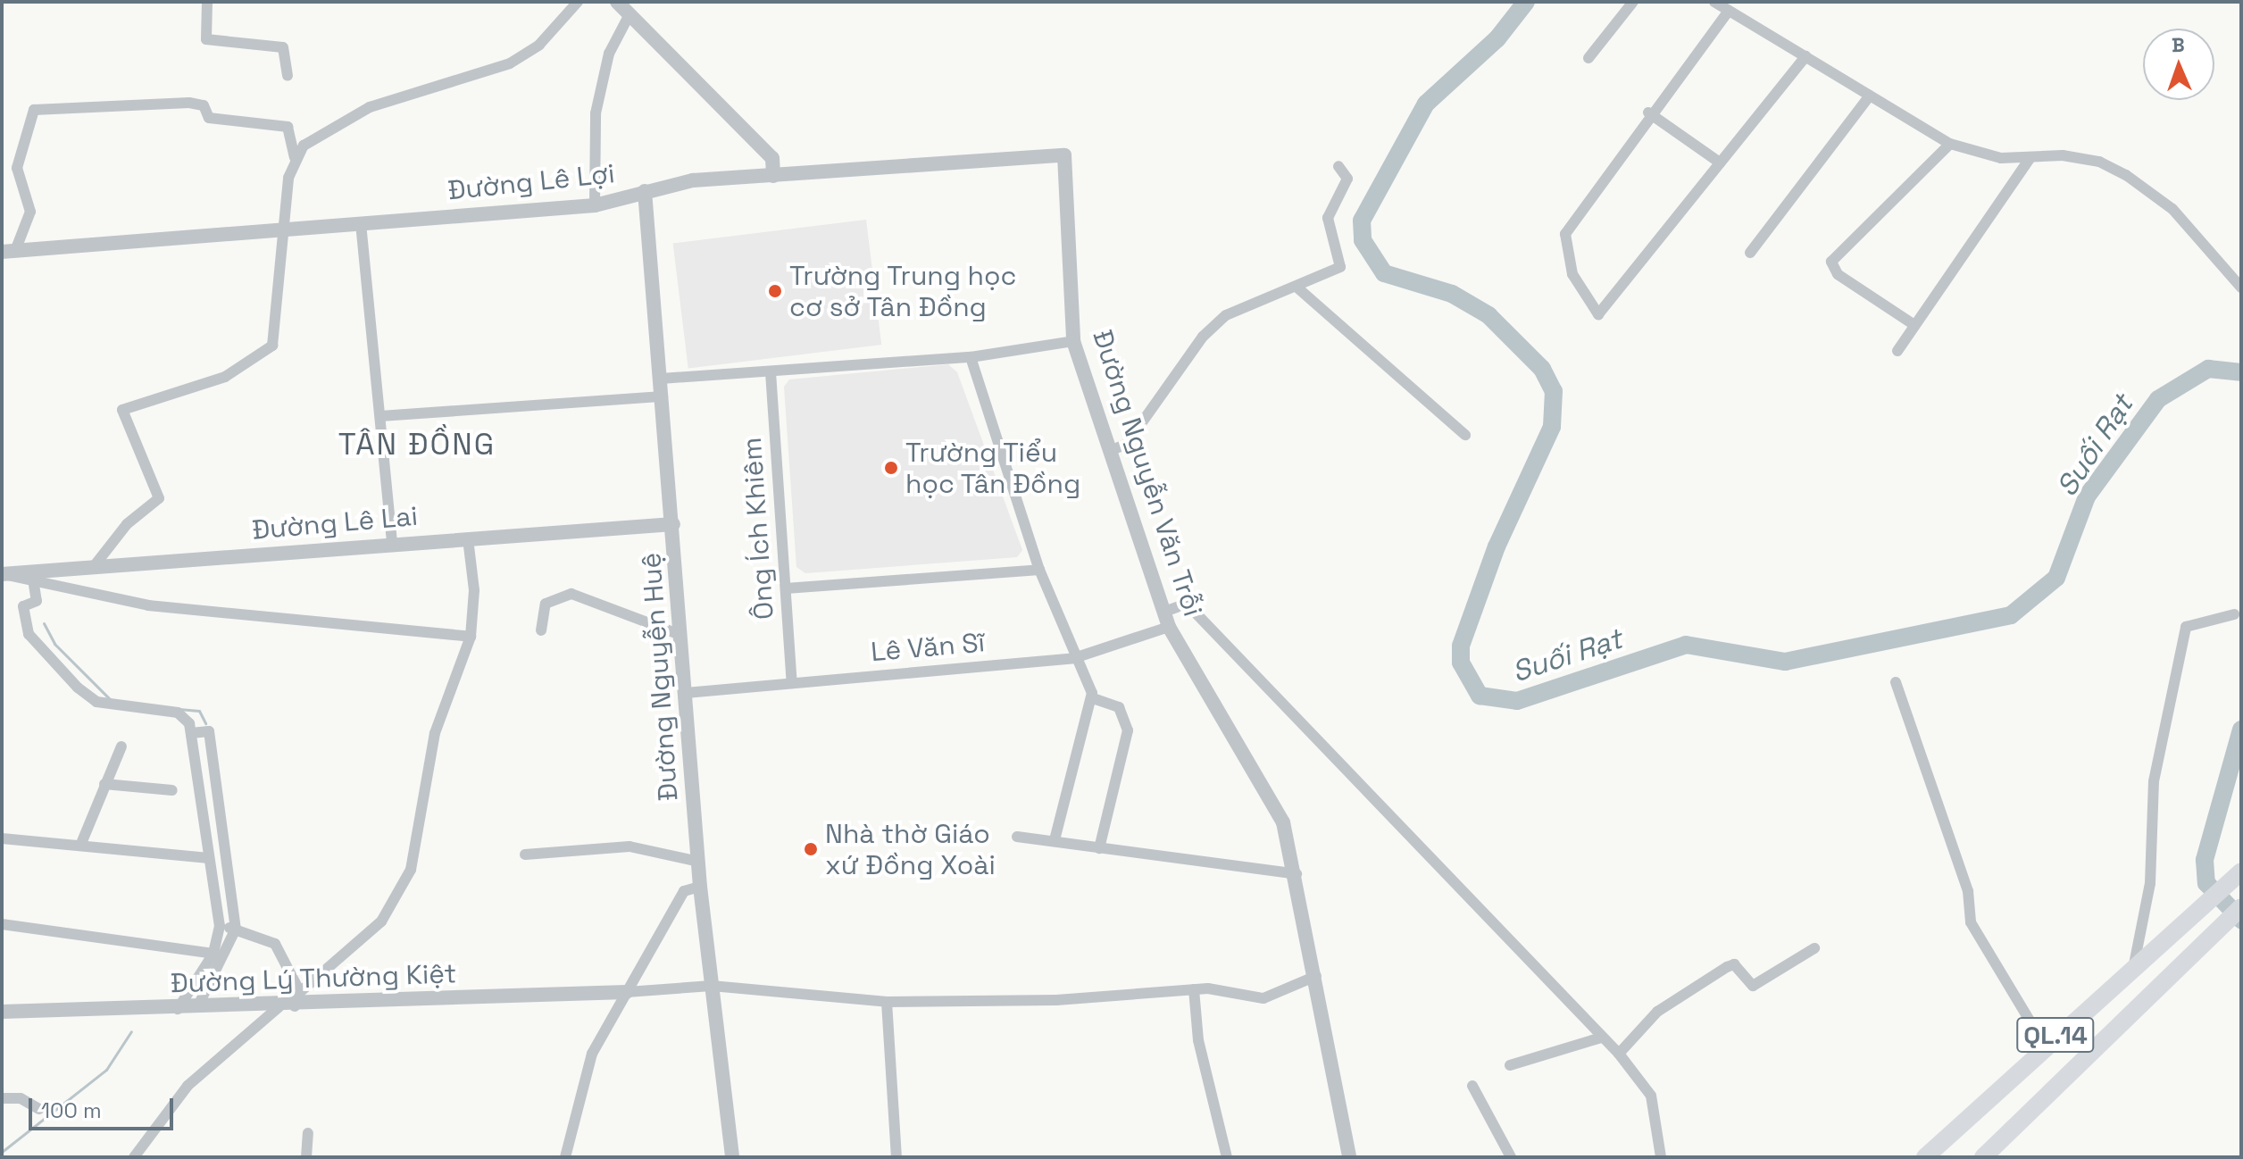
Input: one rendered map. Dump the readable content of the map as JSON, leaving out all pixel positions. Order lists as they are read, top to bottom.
{
  "streets": {
    "highway": ["QL.14"],
    "street": [
      "Đường Lê Lợi",
      "Đường Nguyễn Văn Trỗi",
      "Đường Lê Lai",
      "Ông Ích Khiêm",
      "Lê Văn Sĩ",
      "Đường Nguyễn Huệ",
      "Đường Lý Thường Kiệt"
    ]
  },
  "crossings": [
    ["Đường Lê Lợi", "Đường Nguyễn Văn Trỗi"],
    ["Đường Lê Lợi", "Đường Nguyễn Huệ"],
    ["Đường Nguyễn Văn Trỗi", "Lê Văn Sĩ"],
    ["Đường Lê Lai", "Đường Nguyễn Huệ"],
    ["Ông Ích Khiêm", "Lê Văn Sĩ"],
    ["Lê Văn Sĩ", "Đường Nguyễn Huệ"]
  ],
  "districts": ["TÂN ĐỒNG"],
  "water": ["Suối Rạt"],
  "places": ["Trường Trung học cơ sở Tân Đồng", "Trường Tiểu học Tân Đồng", "Nhà thờ Giáo xứ Đồng Xoài"],
  "scale_bar": "100 m",
  "north": "top"
}
